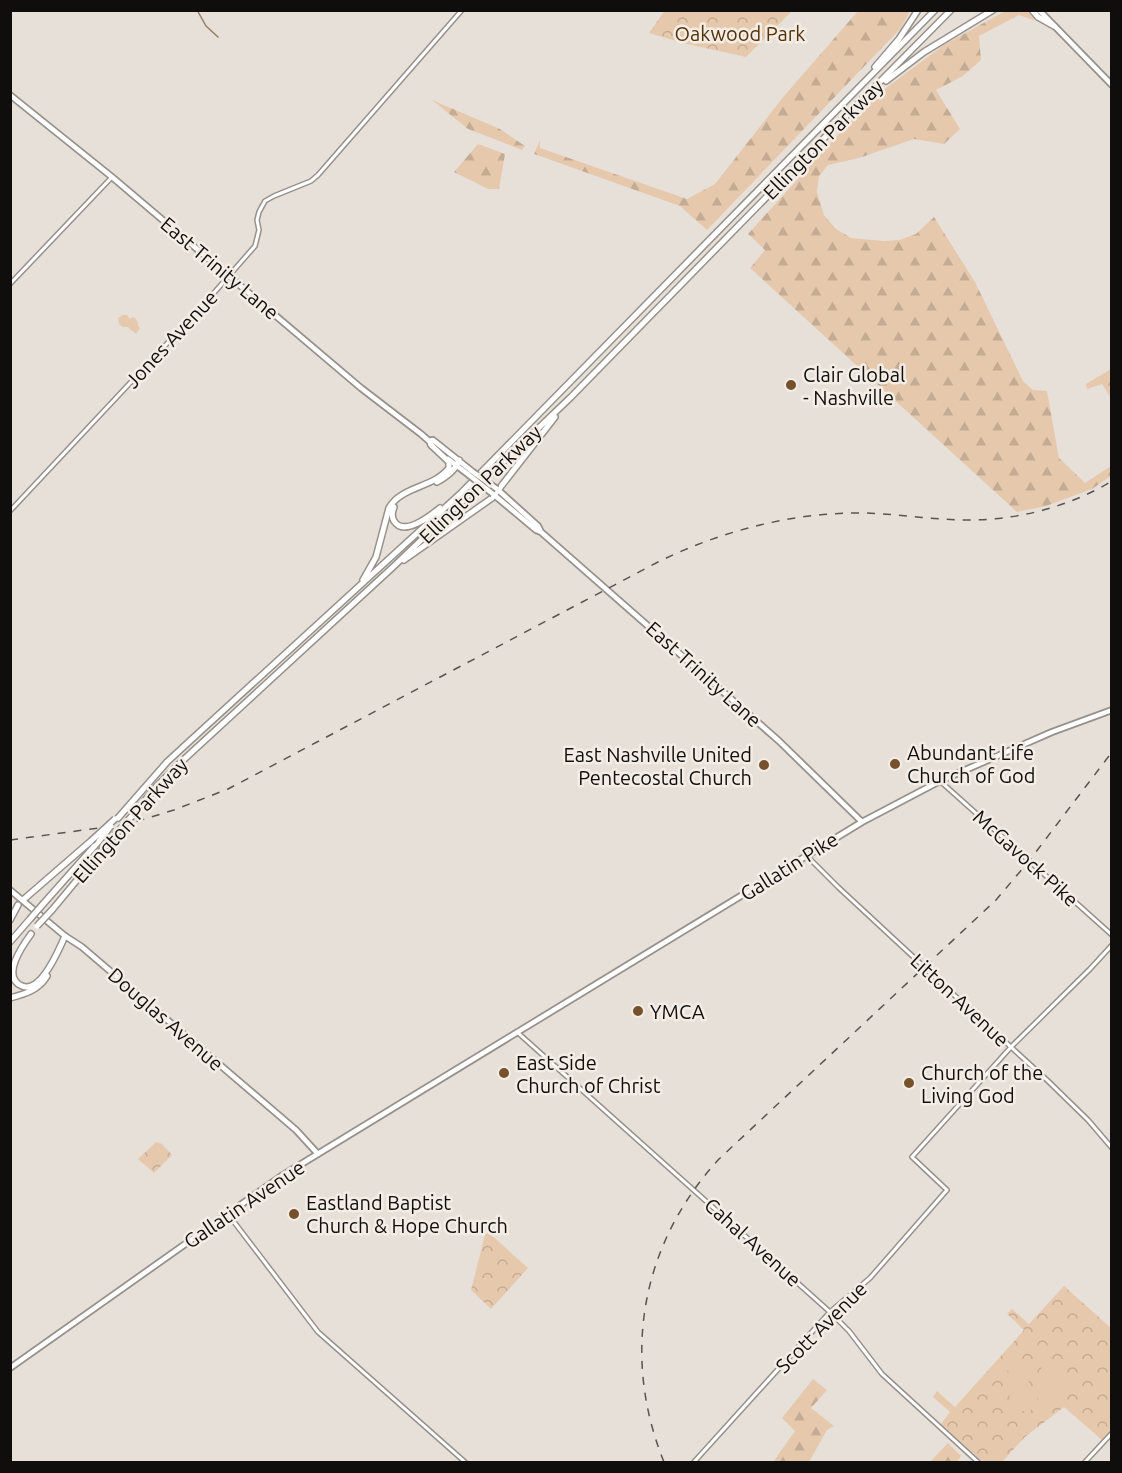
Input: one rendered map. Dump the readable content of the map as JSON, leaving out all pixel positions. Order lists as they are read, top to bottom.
{
  "streets": {
    "highway": ["Ellington Parkway"],
    "main road": [
      "East Trinity Lane",
      "Gallatin Pike",
      "Douglas Avenue",
      "Gallatin Avenue"
    ],
    "street": [
      "Jones Avenue",
      "McGavock Pike",
      "Litton Avenue",
      "Cahal Avenue",
      "Scott Avenue"
    ]
  },
  "crossings": [
    ["East Trinity Lane", "Jones Avenue"],
    ["East Trinity Lane", "Gallatin Pike"],
    ["McGavock Pike", "Gallatin Pike"],
    ["Gallatin Pike", "Litton Avenue"],
    ["Gallatin Pike", "Gallatin Avenue"],
    ["Gallatin Pike", "Cahal Avenue"],
    ["Litton Avenue", "Scott Avenue"],
    ["Douglas Avenue", "Gallatin Avenue"],
    ["Cahal Avenue", "Scott Avenue"]
  ],
  "parks": ["Oakwood Park"],
  "places": [
    "Clair Global - Nashville",
    "Abundant Life Church of God",
    "East Nashville United Pentecostal Church",
    "YMCA",
    "East Side Church of Christ",
    "Church of the Living God",
    "Eastland Baptist Church & Hope Church"
  ]
}
